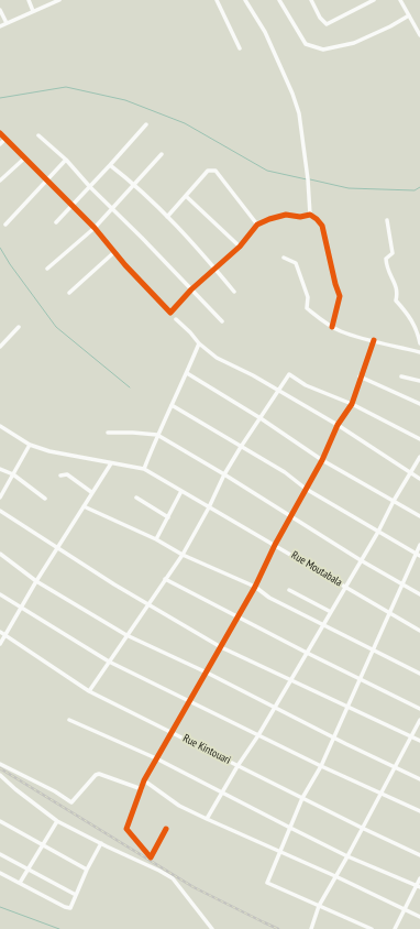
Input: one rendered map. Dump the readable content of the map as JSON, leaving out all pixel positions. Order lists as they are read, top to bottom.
{
  "streets": {
    "street": ["Rue Moutabala", "Rue Kintouari"]
  }
}
